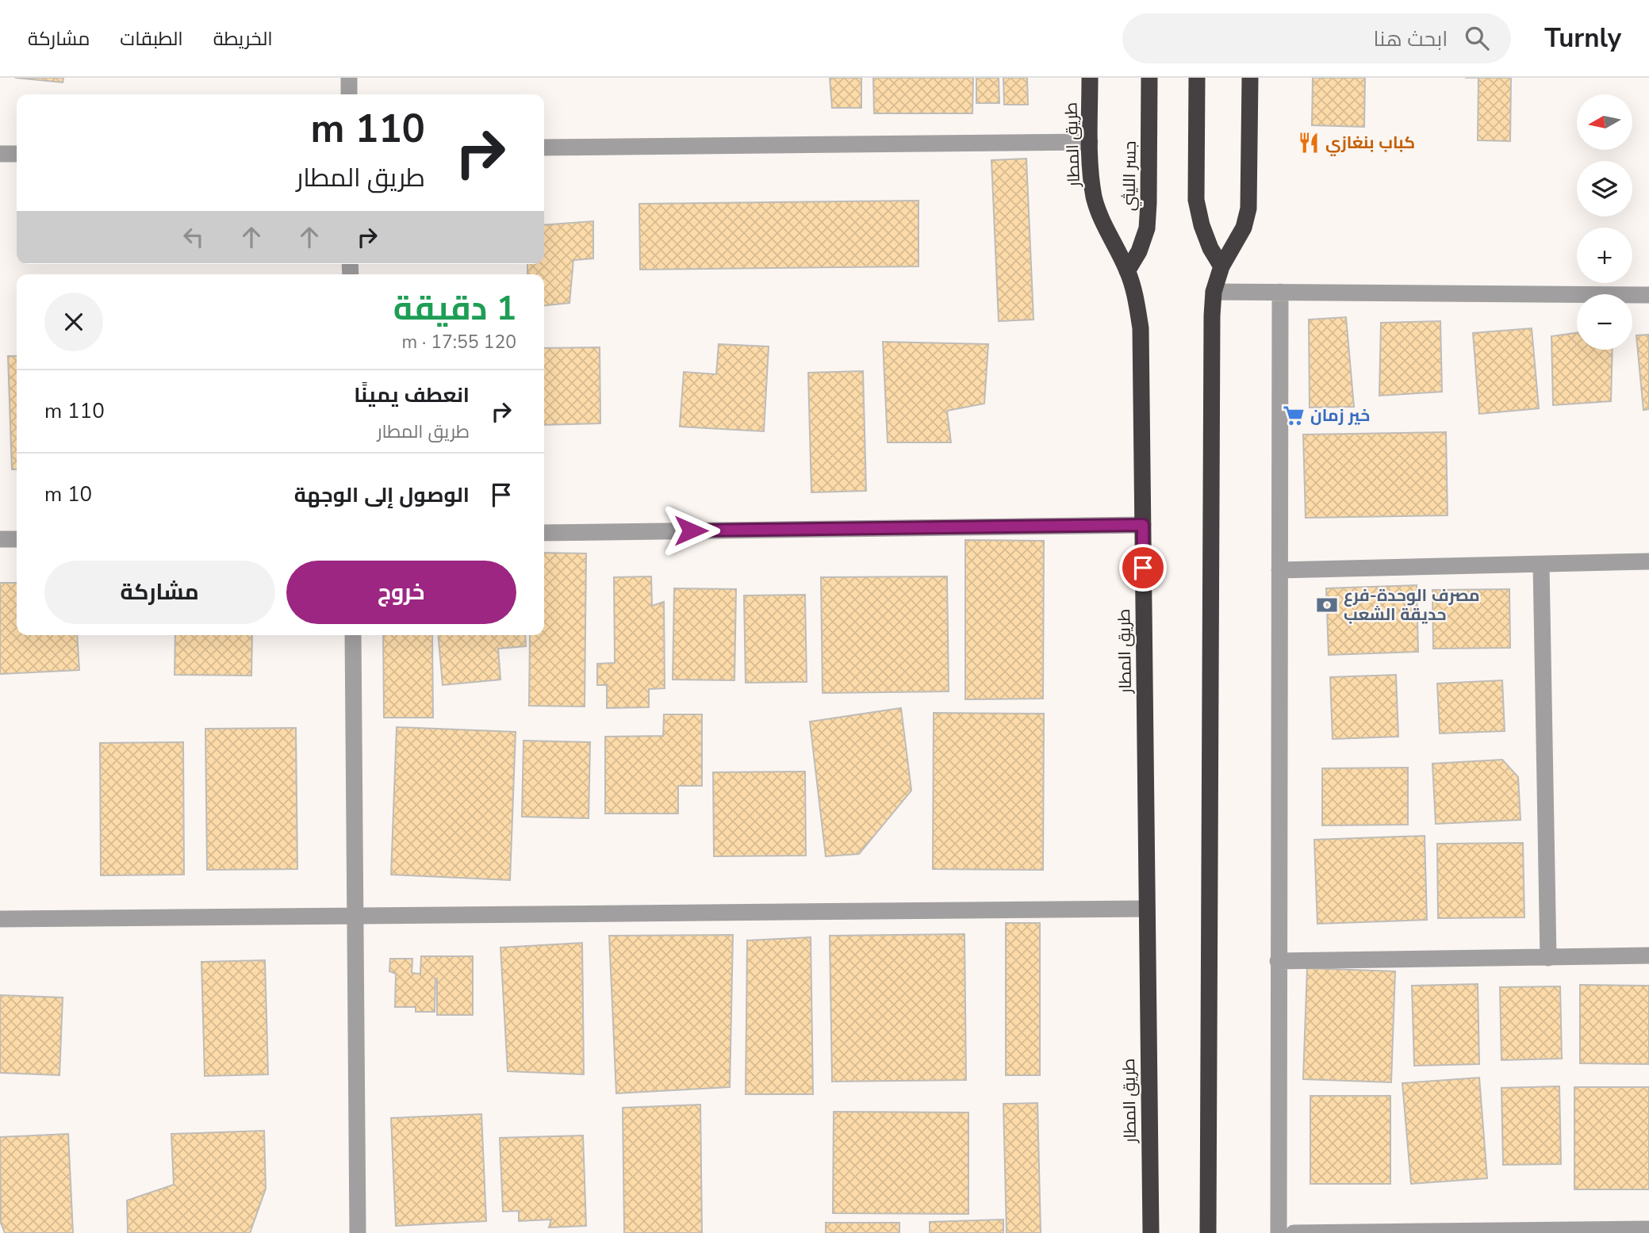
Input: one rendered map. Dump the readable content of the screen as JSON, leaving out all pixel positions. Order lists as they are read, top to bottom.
{
  "streets": {
    "highway": ["طريق المطار", "جسر الليثي"]
  },
  "crossings": [
    ["طريق المطار", "جسر الليثي"]
  ],
  "places": {
    "restaurant": ["كباب بنغازي"],
    "supermarket": ["خير زمان"],
    "bank": ["مصرف الوحدة-فرع حديقة الشعب"]
  },
  "north": "left",
  "page": {
    "header": "Turnly",
    "search": "ابحث هنا",
    "nav": ["الخريطة", "الطبقات", "مشاركة"],
    "map_buttons": ["+", "−"],
    "turn": ["110 m", "طريق المطار"],
    "heading": ["1 دقيقة", "120 m · 17:55"],
    "list": [
      {
        "name": "انعطف يمينًا",
        "note": "طريق المطار",
        "value": "110 m"
      },
      {
        "name": "الوصول إلى الوجهة",
        "value": "10 m"
      }
    ],
    "buttons": ["خروج", "مشاركة"]
  }
}
